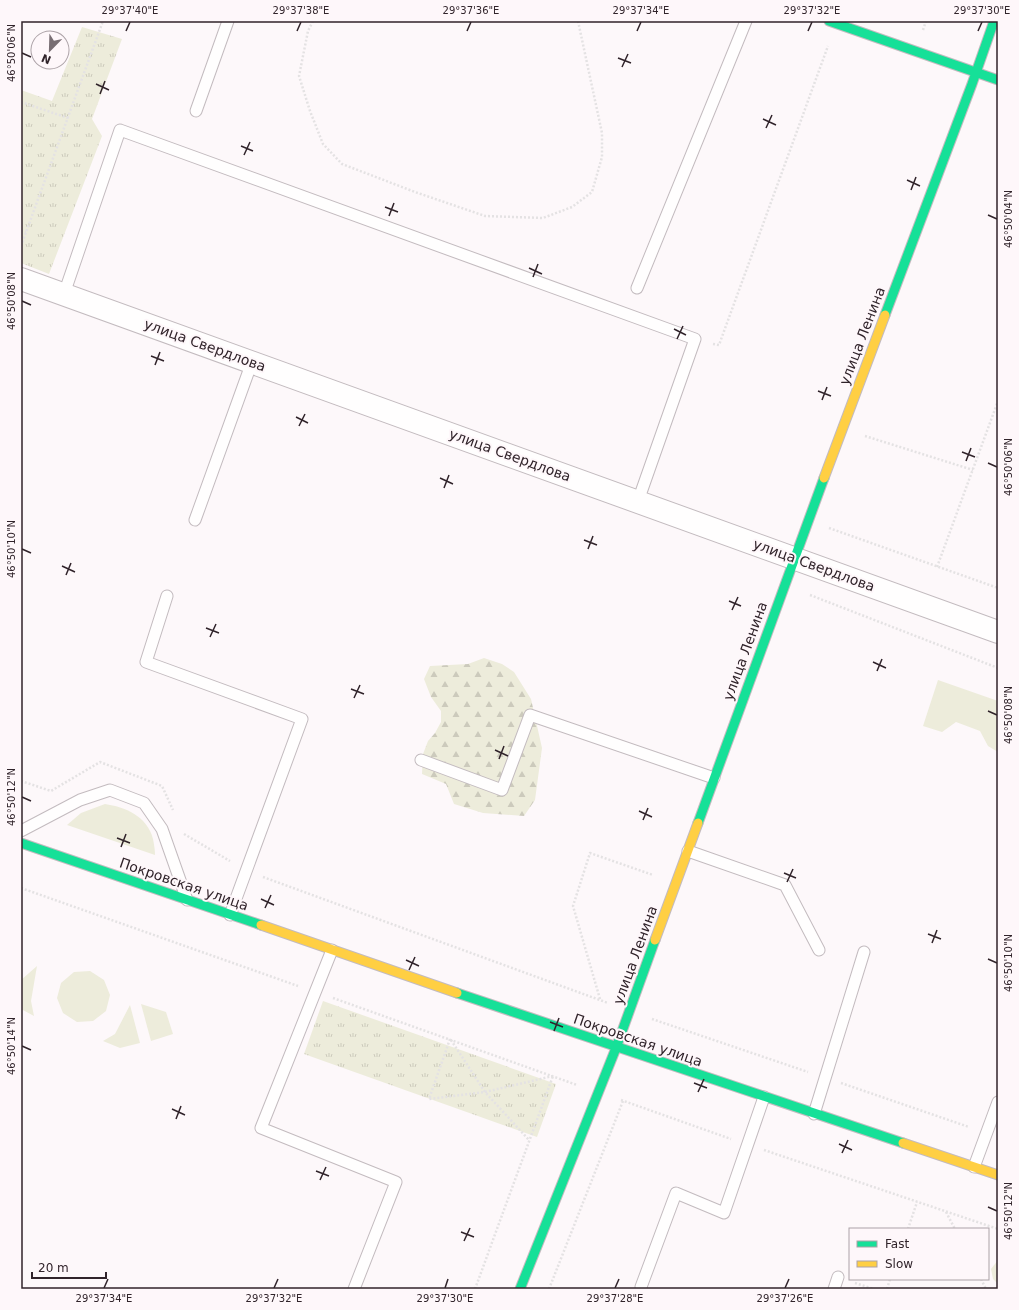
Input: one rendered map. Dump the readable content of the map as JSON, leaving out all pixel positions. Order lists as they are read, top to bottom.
{
  "streets": {
    "street": ["улица Ленина", "улица Свердлова", "Покровская улица"]
  },
  "crossings": [
    ["улица Ленина", "улица Свердлова"],
    ["улица Ленина", "Покровская улица"]
  ],
  "legend": ["Fast", "Slow"],
  "scale_bar": "20 m",
  "north": "bottom left",
  "coordinates": [
    "29°37'40\"E",
    "29°37'38\"E",
    "29°37'36\"E",
    "29°37'34\"E",
    "29°37'32\"E",
    "29°37'30\"E",
    "46°50'06\"N",
    "46°50'04\"N",
    "46°50'08\"N",
    "46°50'10\"N",
    "46°50'12\"N",
    "46°50'14\"N",
    "29°37'28\"E",
    "29°37'26\"E"
  ]
}
